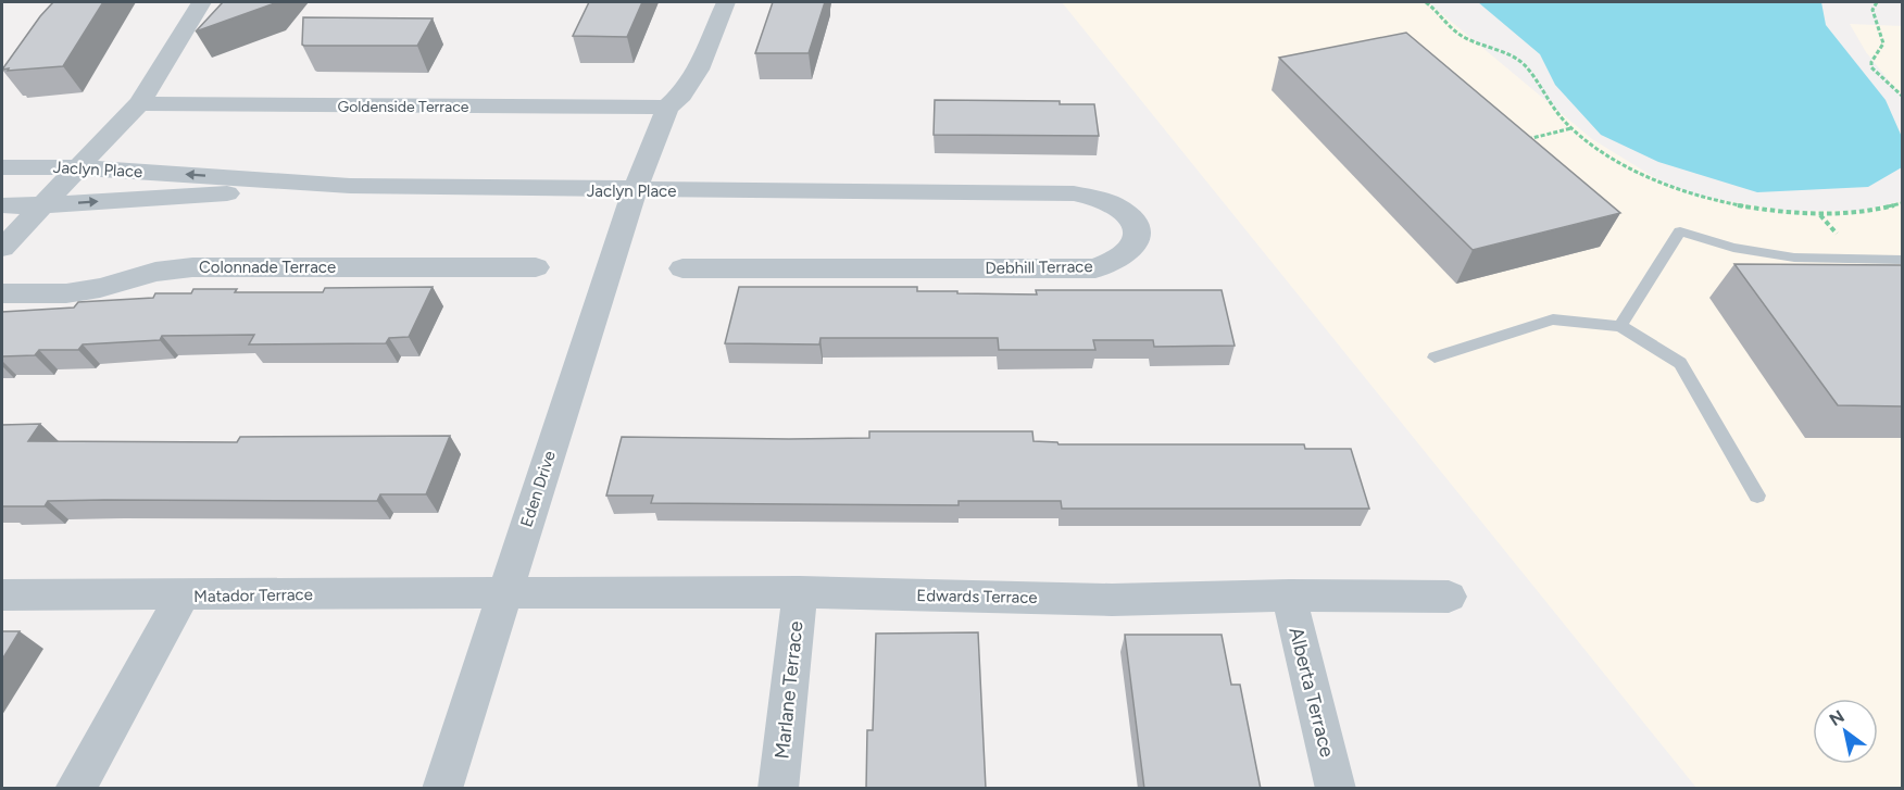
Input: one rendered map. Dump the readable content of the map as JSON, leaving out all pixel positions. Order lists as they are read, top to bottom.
{
  "streets": {
    "street": [
      "Goldenside Terrace",
      "Jaclyn Place",
      "Colonnade Terrace",
      "Debhill Terrace",
      "Eden Drive",
      "Matador Terrace",
      "Edwards Terrace",
      "Marlane Terrace",
      "Alberta Terrace"
    ]
  },
  "crossings": [
    ["Goldenside Terrace", "Eden Drive"],
    ["Jaclyn Place", "Debhill Terrace"],
    ["Jaclyn Place", "Eden Drive"],
    ["Eden Drive", "Matador Terrace"],
    ["Eden Drive", "Edwards Terrace"],
    ["Matador Terrace", "Edwards Terrace"],
    ["Edwards Terrace", "Marlane Terrace"],
    ["Edwards Terrace", "Alberta Terrace"]
  ],
  "north": "top left"
}
